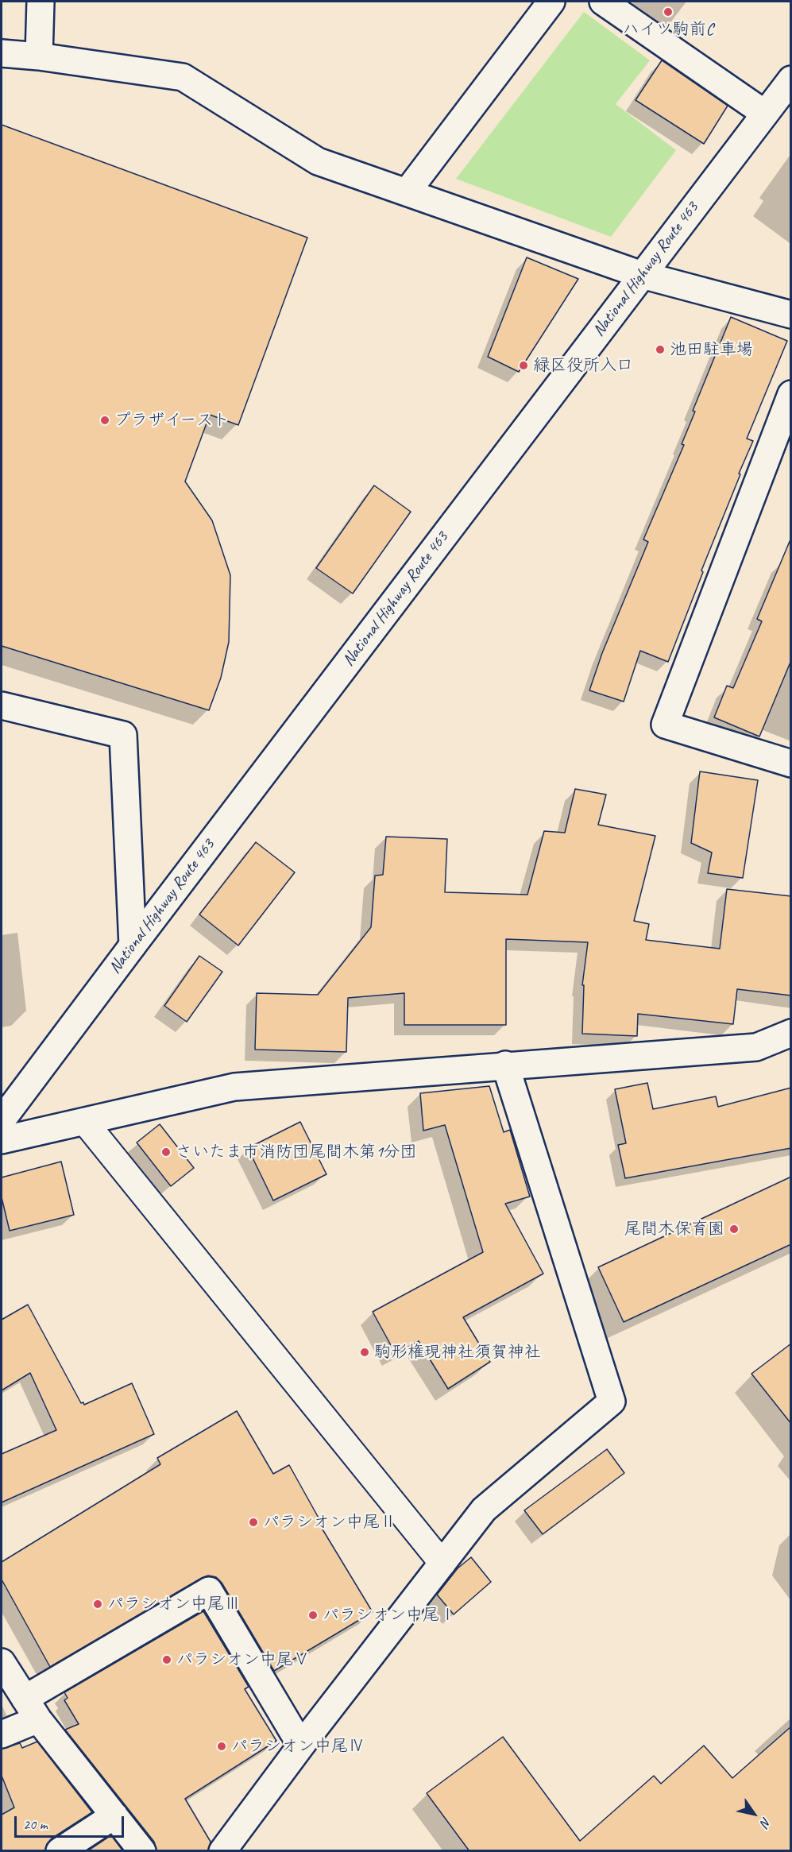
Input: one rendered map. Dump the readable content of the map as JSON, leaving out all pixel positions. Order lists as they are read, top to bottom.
{
  "streets": {
    "main road": ["National Highway Route 463"]
  },
  "places": [
    "ハイツ駒前C",
    "池田駐車場",
    "緑区役所入口",
    "プラザイースト",
    "さいたま市消防団尾間木第1分団",
    "尾間木保育園",
    "駒形権現神社須賀神社",
    "パラシオン中尾Ⅱ",
    "パラシオン中尾Ⅲ",
    "パラシオン中尾Ⅰ",
    "パラシオン中尾Ⅴ",
    "パラシオン中尾Ⅳ"
  ],
  "scale_bar": "20 m",
  "north": "bottom right"
}
